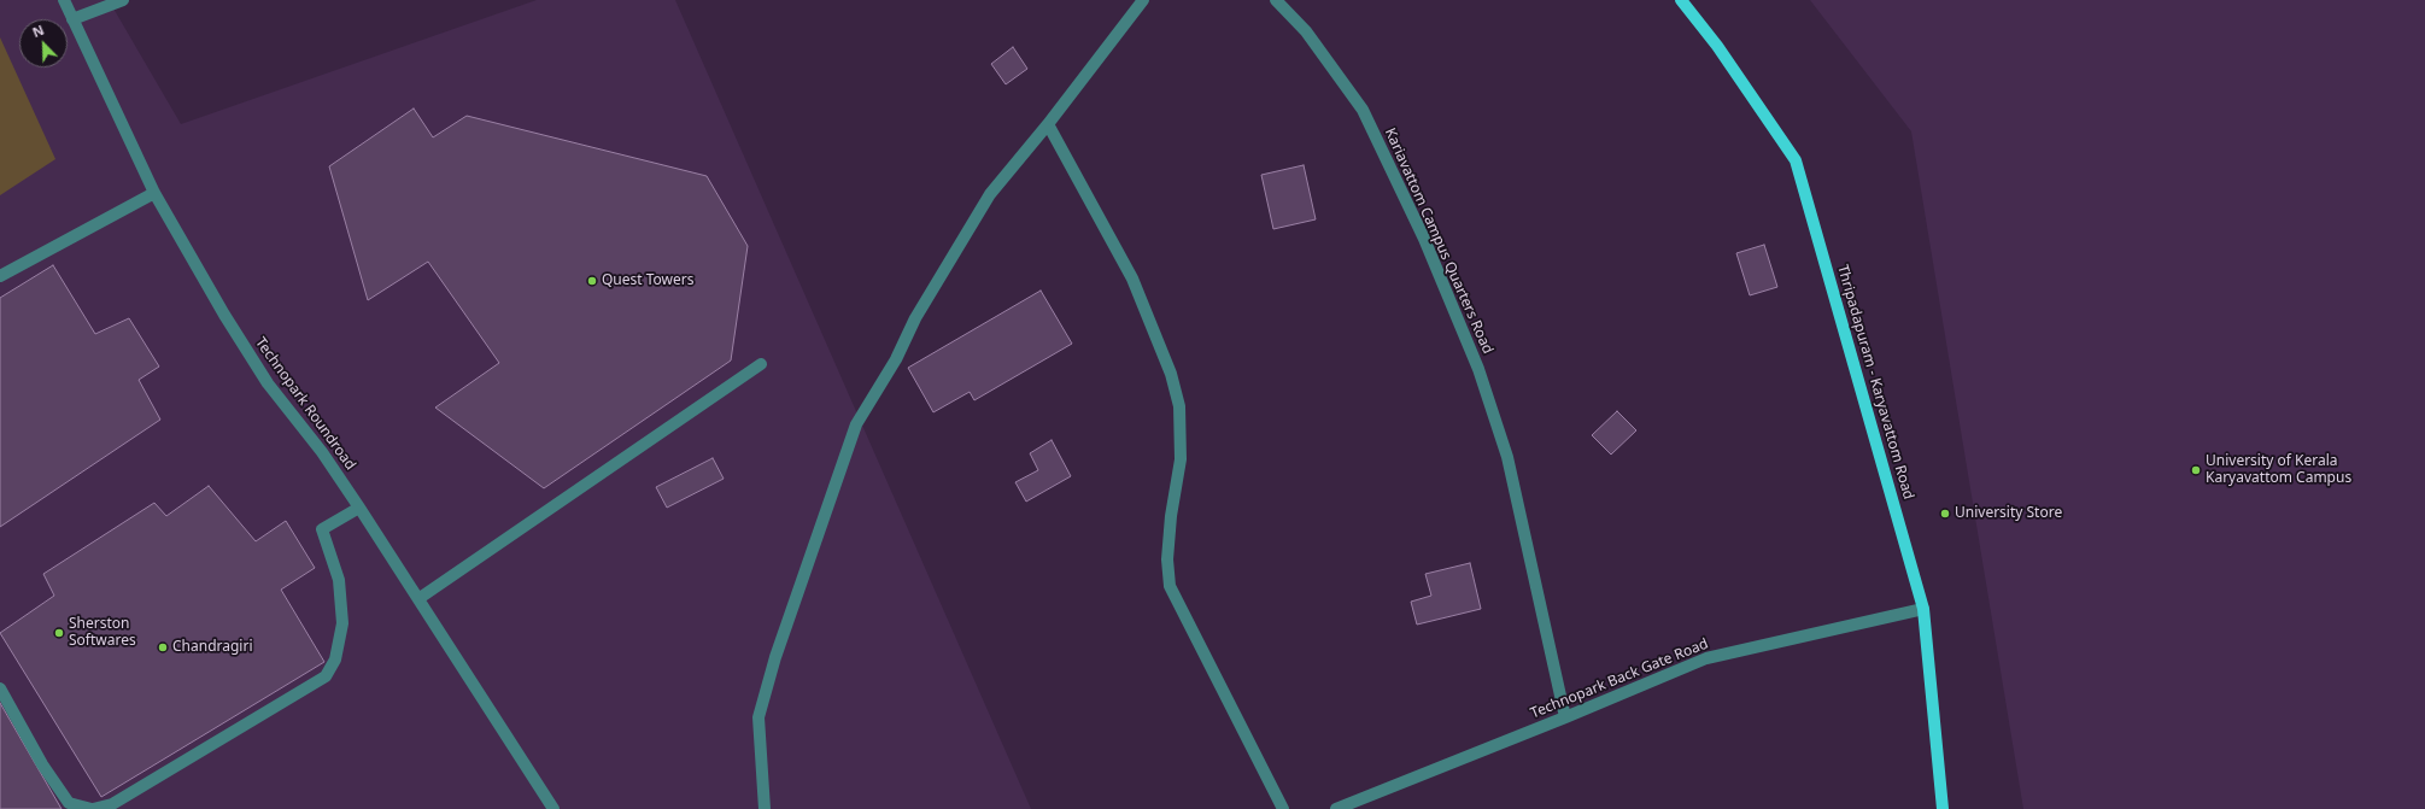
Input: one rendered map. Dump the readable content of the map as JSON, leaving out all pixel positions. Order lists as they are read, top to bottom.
{
  "streets": {
    "main road": ["Thripadapuram - Karyavattom Road"],
    "street": ["Kariavattom Campus Quarters Road", "Technopark Roundroad", "Technopark Back Gate Road"]
  },
  "crossings": [
    ["Kariavattom Campus Quarters Road", "Technopark Back Gate Road"],
    ["Thripadapuram - Karyavattom Road", "Technopark Back Gate Road"]
  ],
  "places": [
    "Quest Towers",
    "University of Kerala Karyavattom Campus",
    "University Store",
    "Sherston Softwares",
    "Chandragiri"
  ],
  "north": "top left"
}
